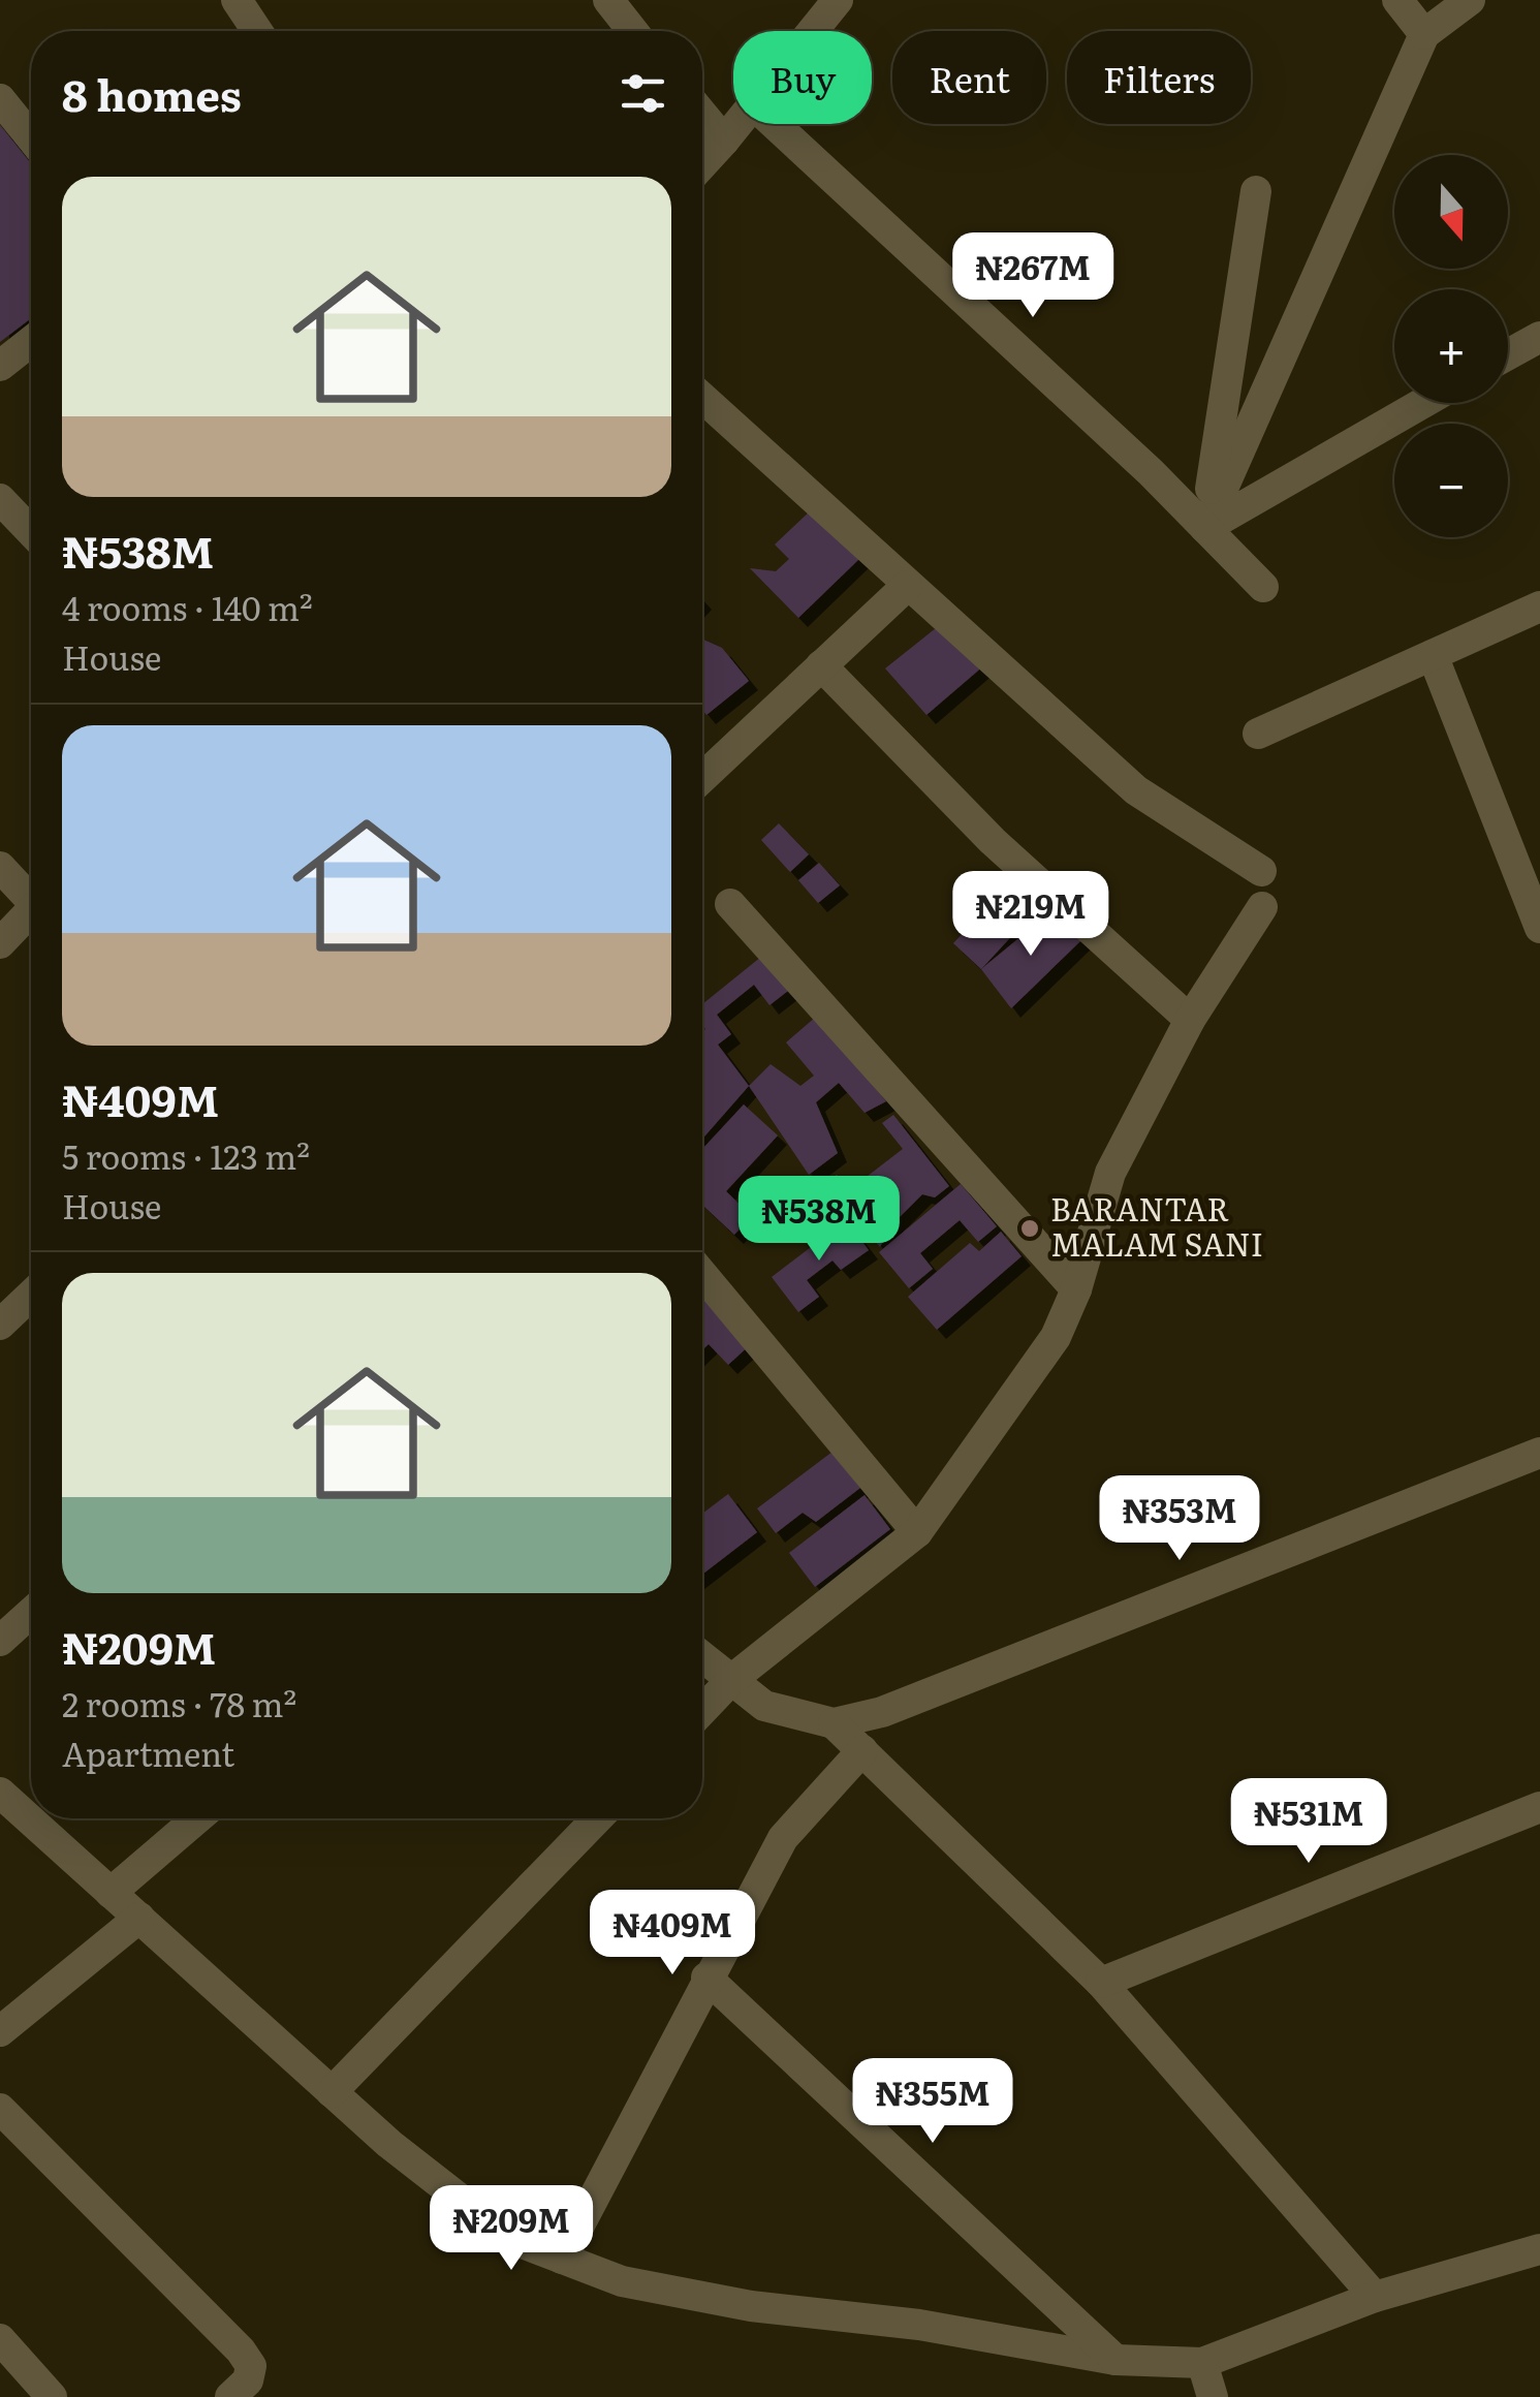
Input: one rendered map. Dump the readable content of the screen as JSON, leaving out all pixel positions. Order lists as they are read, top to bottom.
{
  "places": ["BARANTAR MALAM SANI"],
  "north": "bottom",
  "page": {
    "chip": ["Buy", "Rent", "Filters"],
    "heading": "8 homes",
    "map_buttons": ["+", "−"],
    "list": [
      {
        "name": "₦538M",
        "note": "4 rooms · 140 m² · House"
      },
      {
        "name": "₦409M",
        "note": "5 rooms · 123 m² · House"
      },
      {
        "name": "₦209M",
        "note": "2 rooms · 78 m² · Apartment"
      }
    ],
    "price": [
      "₦267M",
      "₦219M",
      "₦538M",
      "₦353M",
      "₦531M",
      "₦409M",
      "₦355M",
      "₦209M"
    ]
  }
}
